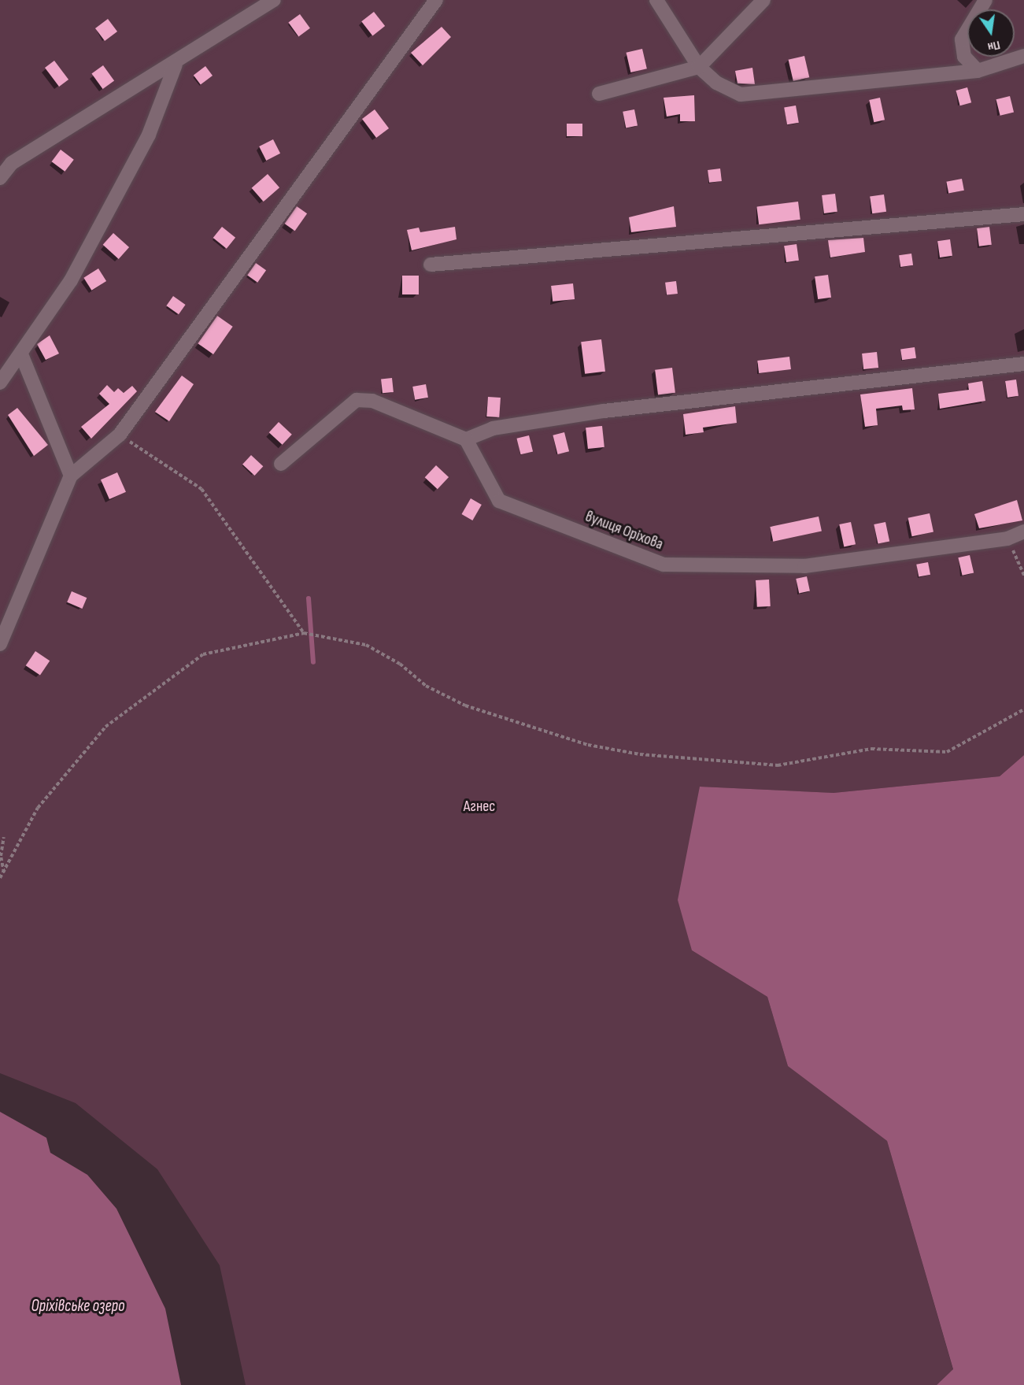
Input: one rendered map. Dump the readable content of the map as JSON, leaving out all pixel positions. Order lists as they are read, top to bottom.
{
  "streets": {
    "lane": ["вулиця Оріхова"]
  },
  "water": ["Оріхівське озеро"],
  "parks": ["Агнес"],
  "north": "bottom"
}
